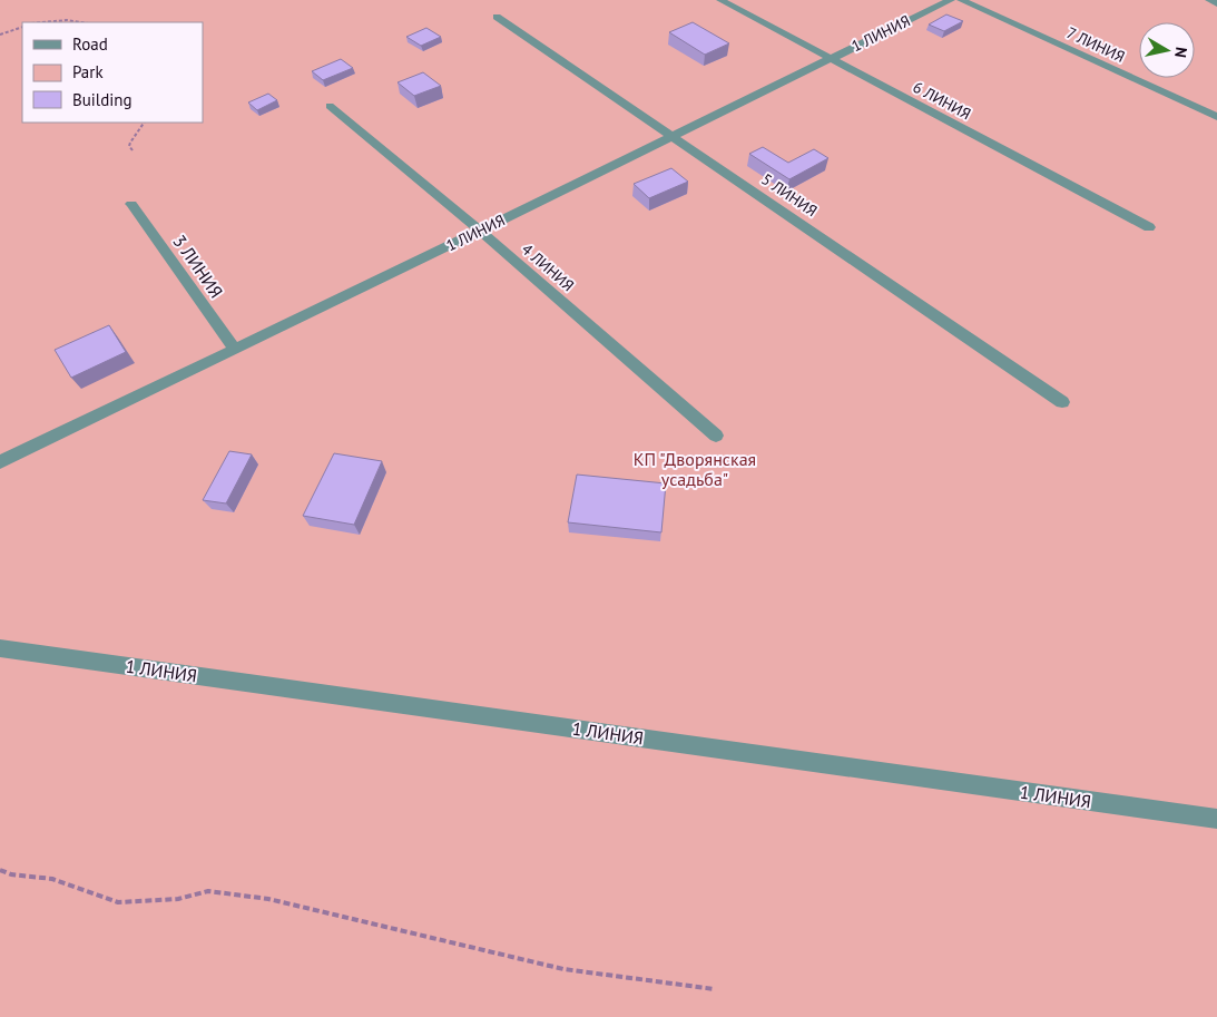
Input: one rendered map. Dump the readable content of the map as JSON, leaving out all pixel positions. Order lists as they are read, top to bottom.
{
  "streets": {
    "street": [
      "1 ЛИНИЯ",
      "7 ЛИНИЯ",
      "6 ЛИНИЯ",
      "5 ЛИНИЯ",
      "3 ЛИНИЯ",
      "4 ЛИНИЯ"
    ]
  },
  "crossings": [
    ["1 ЛИНИЯ", "6 ЛИНИЯ"],
    ["1 ЛИНИЯ", "5 ЛИНИЯ"],
    ["1 ЛИНИЯ", "3 ЛИНИЯ"],
    ["1 ЛИНИЯ", "4 ЛИНИЯ"]
  ],
  "parks": ["КП \"Дворянская усадьба\""],
  "legend": ["Road", "Park", "Building"],
  "north": "right"
}
